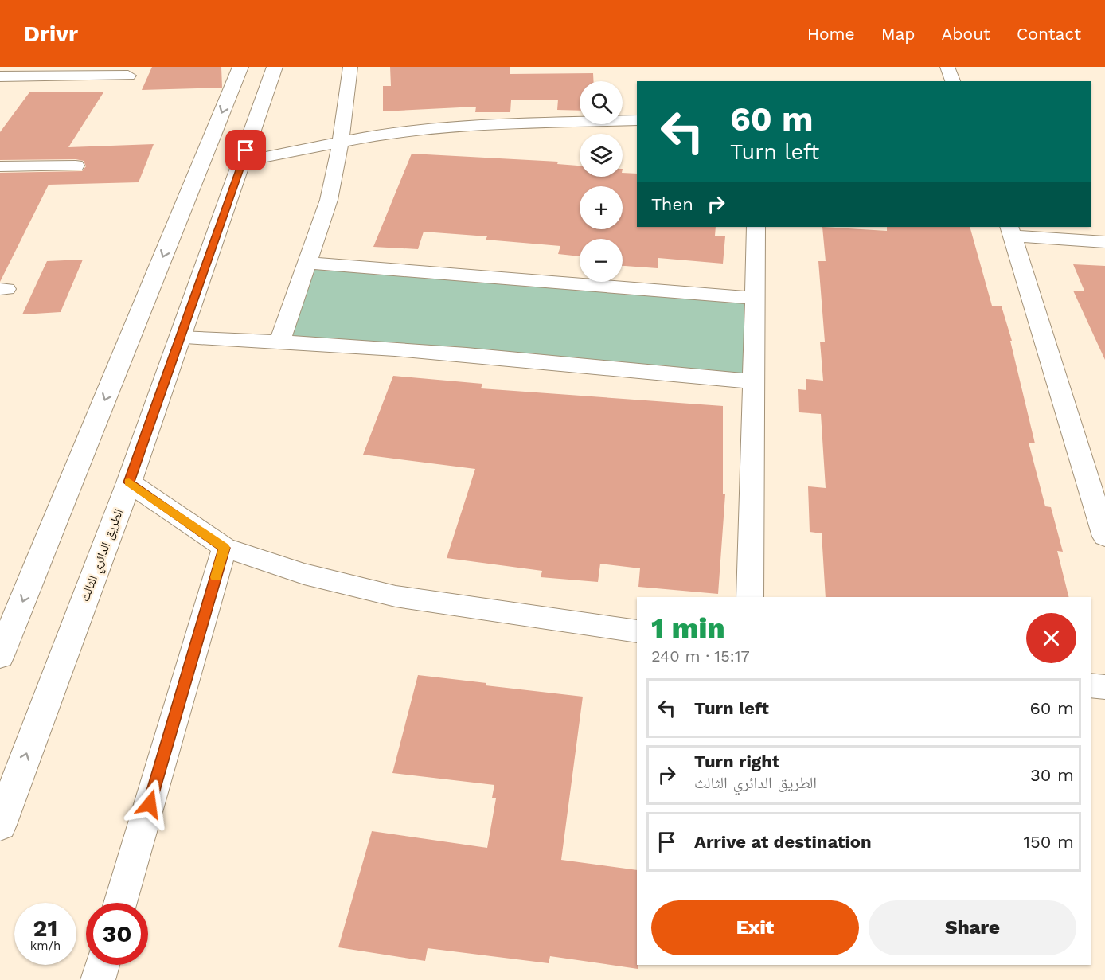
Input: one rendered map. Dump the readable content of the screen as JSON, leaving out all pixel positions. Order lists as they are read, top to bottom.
{
  "streets": {
    "highway": ["الطريق الدائري الثالث"]
  },
  "page": {
    "header": "Drivr",
    "nav": [
      "Home",
      "Map",
      "About",
      "Contact"
    ],
    "map_buttons": ["+", "−"],
    "turn": ["60 m", "Turn left"],
    "then": "Then",
    "heading": ["1 min", "240 m · 15:17"],
    "list": [
      {
        "name": "Turn left",
        "value": "60 m"
      },
      {
        "name": "Turn right",
        "note": "الطريق الدائري الثالث",
        "value": "30 m"
      },
      {
        "name": "Arrive at destination",
        "value": "150 m"
      }
    ],
    "buttons": ["Exit", "Share"],
    "speed": "21 km/h",
    "limit": "30"
  }
}
